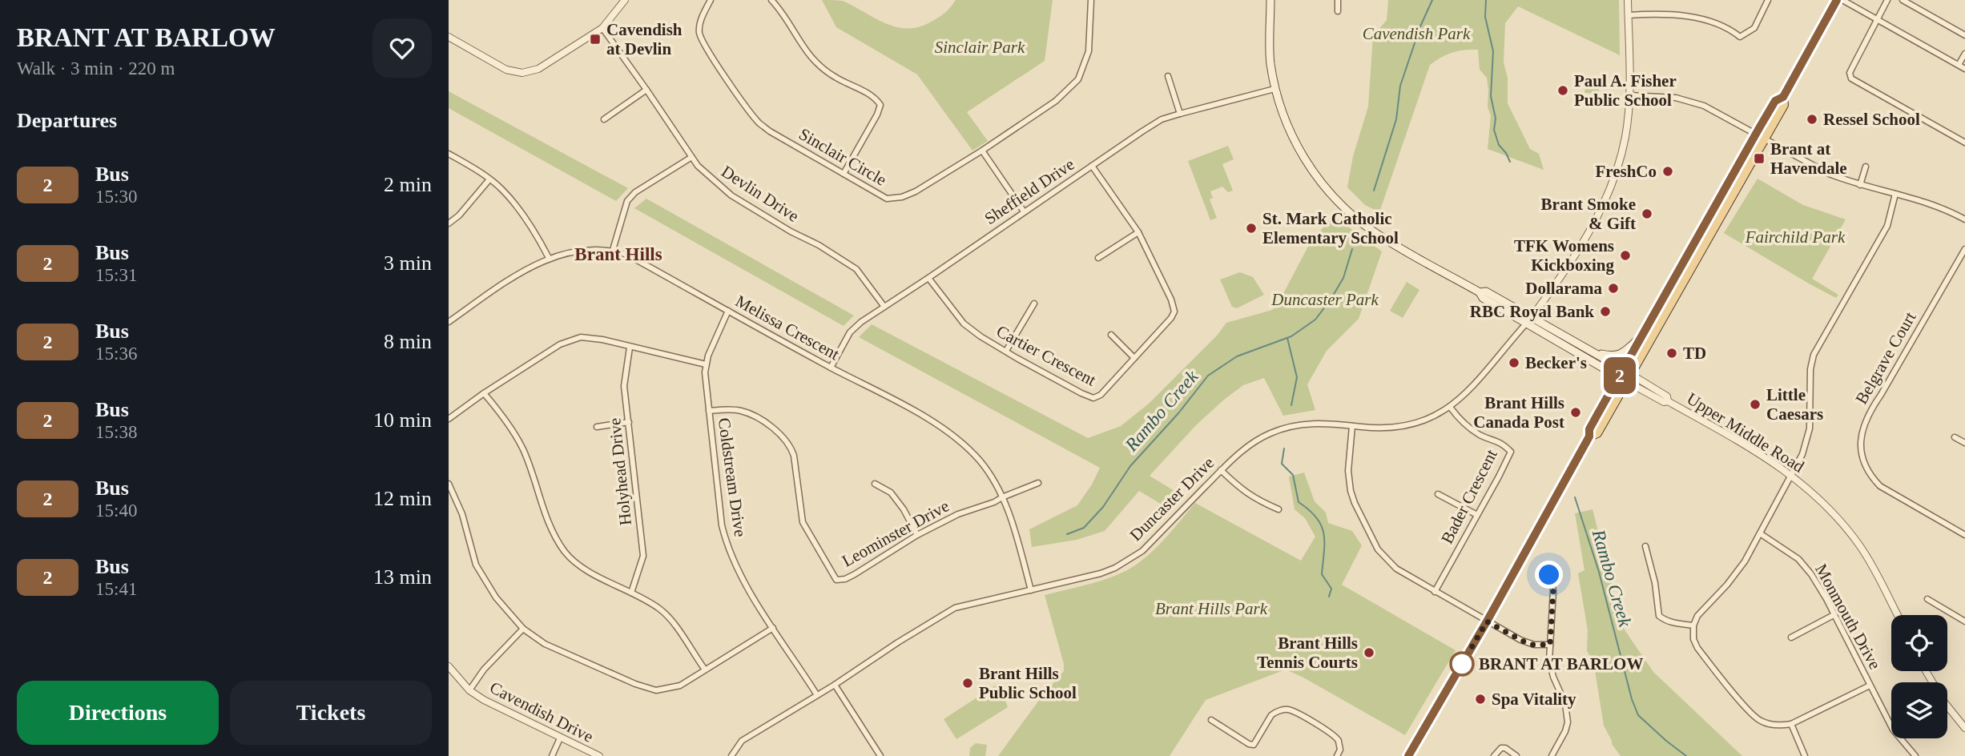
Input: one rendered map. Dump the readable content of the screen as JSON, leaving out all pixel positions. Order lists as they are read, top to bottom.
{
  "streets": {
    "main road": ["Upper Middle Road"],
    "street": [
      "Sinclair Circle",
      "Sheffield Drive",
      "Devlin Drive",
      "Melissa Crescent",
      "Cartier Crescent",
      "Belgrave Court",
      "Holyhead Drive",
      "Coldstream Drive",
      "Bader Crescent",
      "Duncaster Drive",
      "Leominster Drive",
      "Monmouth Drive",
      "Cavendish Drive"
    ]
  },
  "crossings": [
    ["Sheffield Drive", "Devlin Drive"],
    ["Sheffield Drive", "Melissa Crescent"],
    ["Sheffield Drive", "Cartier Crescent"],
    ["Sheffield Drive", "Upper Middle Road"],
    ["Melissa Crescent", "Coldstream Drive"],
    ["Melissa Crescent", "Duncaster Drive"],
    ["Melissa Crescent", "Leominster Drive"],
    ["Upper Middle Road", "Duncaster Drive"],
    ["Coldstream Drive", "Duncaster Drive"],
    ["Coldstream Drive", "Leominster Drive"],
    ["Bader Crescent", "Duncaster Drive"]
  ],
  "districts": ["Brant Hills"],
  "water": ["Rambo Creek"],
  "parks": [
    "Cavendish Park",
    "Sinclair Park",
    "Fairchild Park",
    "Duncaster Park",
    "Brant Hills Park"
  ],
  "places": {
    "transit": ["Cavendish at Devlin", "Brant at Havendale"],
    "other": [
      "Paul A. Fisher Public School",
      "Ressel School",
      "FreshCo",
      "Brant Smoke & Gift",
      "St. Mark Catholic Elementary School",
      "TFK Womens Kickboxing",
      "Dollarama",
      "RBC Royal Bank",
      "TD",
      "Becker's",
      "Little Caesars",
      "Brant Hills Canada Post",
      "Brant Hills Tennis Courts",
      "BRANT AT BARLOW",
      "Brant Hills Public School",
      "Spa Vitality"
    ]
  },
  "lines": ["bus line 2"],
  "page": {
    "heading": [
      ["BRANT AT BARLOW", "Walk · 3 min · 220 m"],
      "Departures"
    ],
    "on_map": "2",
    "list": [
      {
        "mark": "2",
        "name": "Bus",
        "note": "15:30",
        "value": "2 min"
      },
      {
        "mark": "2",
        "name": "Bus",
        "note": "15:31",
        "value": "3 min"
      },
      {
        "mark": "2",
        "name": "Bus",
        "note": "15:36",
        "value": "8 min"
      },
      {
        "mark": "2",
        "name": "Bus",
        "note": "15:38",
        "value": "10 min"
      },
      {
        "mark": "2",
        "name": "Bus",
        "note": "15:40",
        "value": "12 min"
      },
      {
        "mark": "2",
        "name": "Bus",
        "note": "15:41",
        "value": "13 min"
      }
    ],
    "buttons": ["Directions", "Tickets"]
  }
}
